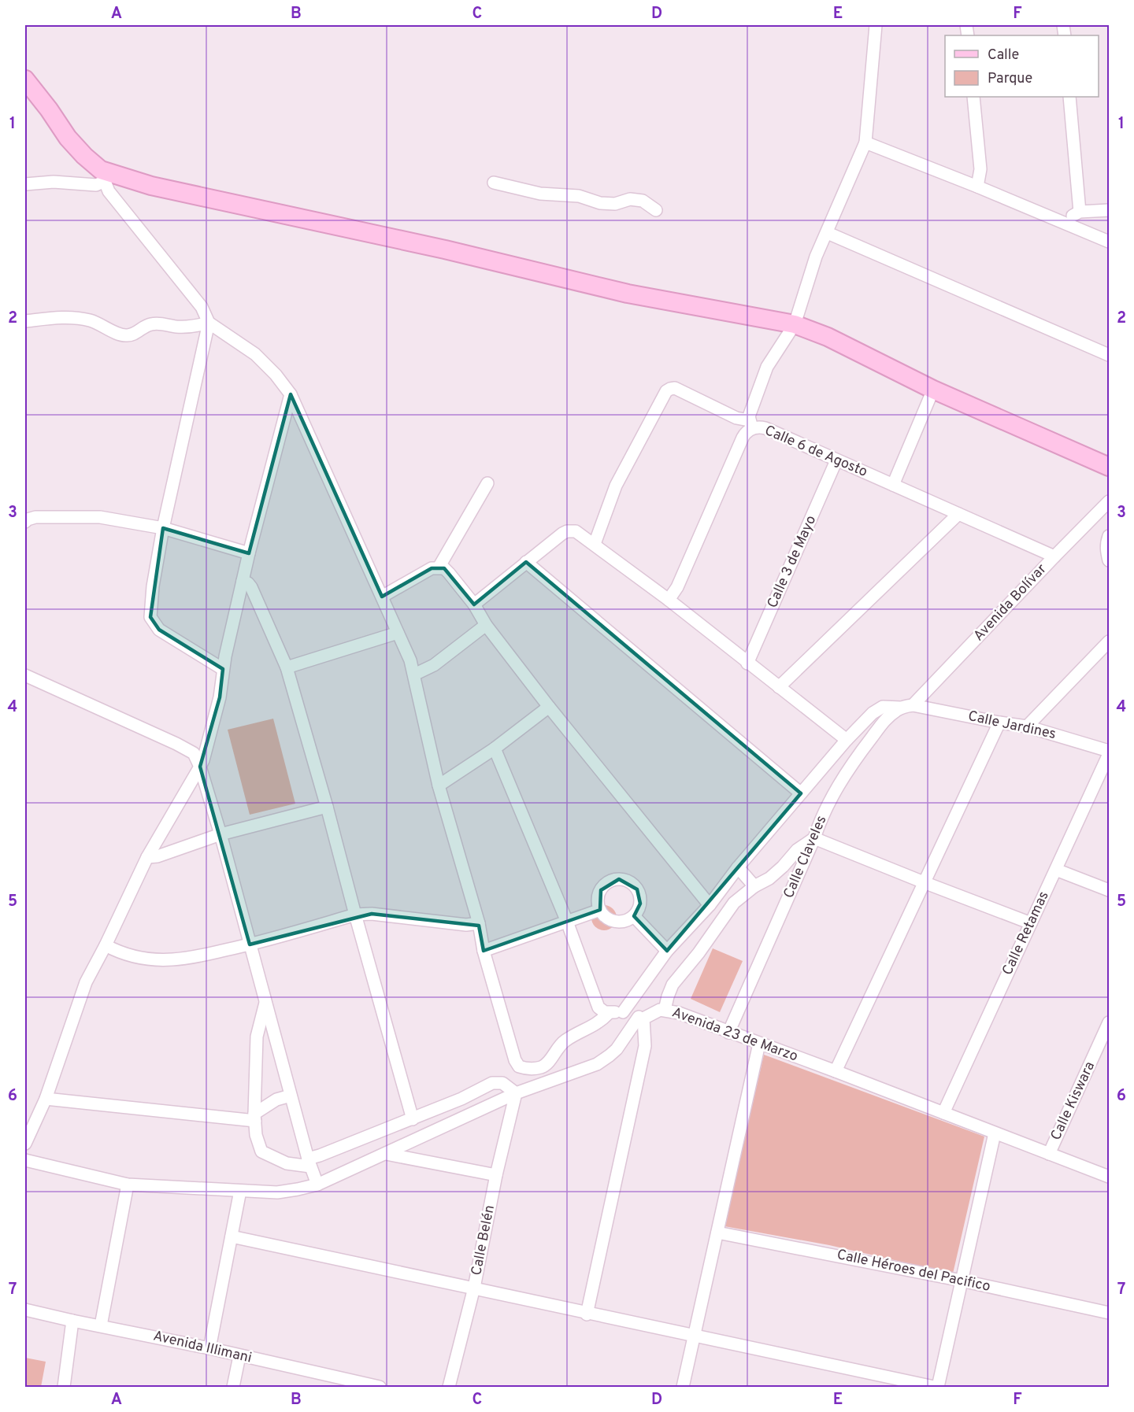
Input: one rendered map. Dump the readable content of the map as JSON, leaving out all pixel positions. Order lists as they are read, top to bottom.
{
  "streets": {
    "street": [
      "Calle 6 de Agosto",
      "Calle 3 de Mayo",
      "Avenida Bolívar",
      "Calle Jardines",
      "Calle Claveles",
      "Calle Retamas",
      "Avenida 23 de Marzo",
      "Calle Kiswara",
      "Calle Belén",
      "Calle Héroes del Pacifico",
      "Avenida Illimani"
    ]
  },
  "crossings": [
    ["Calle 6 de Agosto", "Calle 3 de Mayo"],
    ["Calle 6 de Agosto", "Avenida Bolívar"],
    ["Avenida Bolívar", "Calle Jardines"],
    ["Avenida Bolívar", "Calle Claveles"],
    ["Calle Jardines", "Calle Claveles"],
    ["Calle Jardines", "Calle Retamas"],
    ["Calle Claveles", "Avenida 23 de Marzo"],
    ["Calle Retamas", "Avenida 23 de Marzo"],
    ["Avenida 23 de Marzo", "Calle Kiswara"]
  ],
  "legend": ["Calle", "Parque"],
  "grid": {
    "columns": [
      "A",
      "B",
      "C",
      "D",
      "E",
      "F"
    ],
    "rows": [
      "1",
      "2",
      "3",
      "4",
      "5",
      "6",
      "7"
    ]
  }
}
